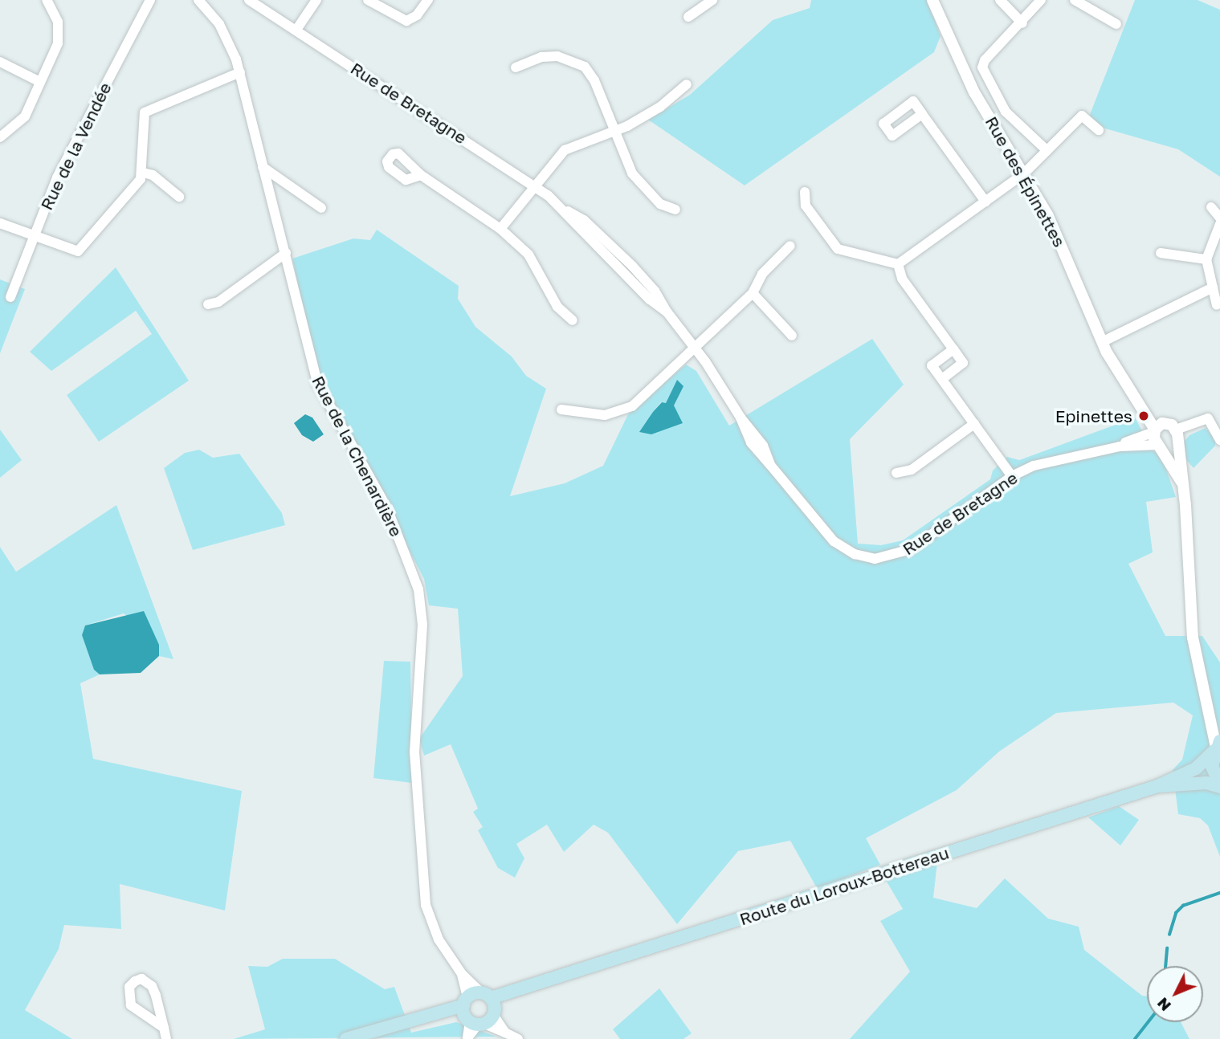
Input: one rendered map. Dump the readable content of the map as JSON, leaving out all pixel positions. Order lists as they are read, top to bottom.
{
  "streets": {
    "main road": ["Route du Loroux-Bottereau"],
    "street": [
      "Rue de Bretagne",
      "Rue de la Vendée",
      "Rue des Épinettes",
      "Rue de la Chenardière"
    ]
  },
  "crossings": [
    ["Rue de Bretagne", "Rue des Épinettes"],
    ["Rue de la Chenardière", "Route du Loroux-Bottereau"]
  ],
  "places": ["Epinettes"],
  "north": "bottom left"
}
